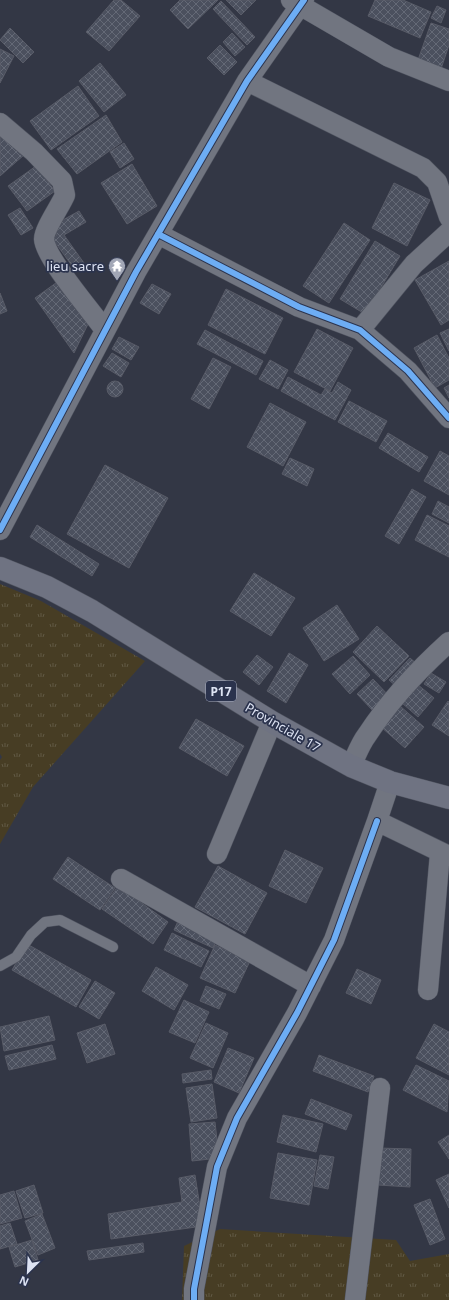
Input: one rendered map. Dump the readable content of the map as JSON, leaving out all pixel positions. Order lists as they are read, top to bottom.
{
  "streets": {
    "main road": ["P17", "Provinciale 17"]
  },
  "places": {
    "temple": ["lieu sacre"]
  },
  "north": "bottom left"
}
